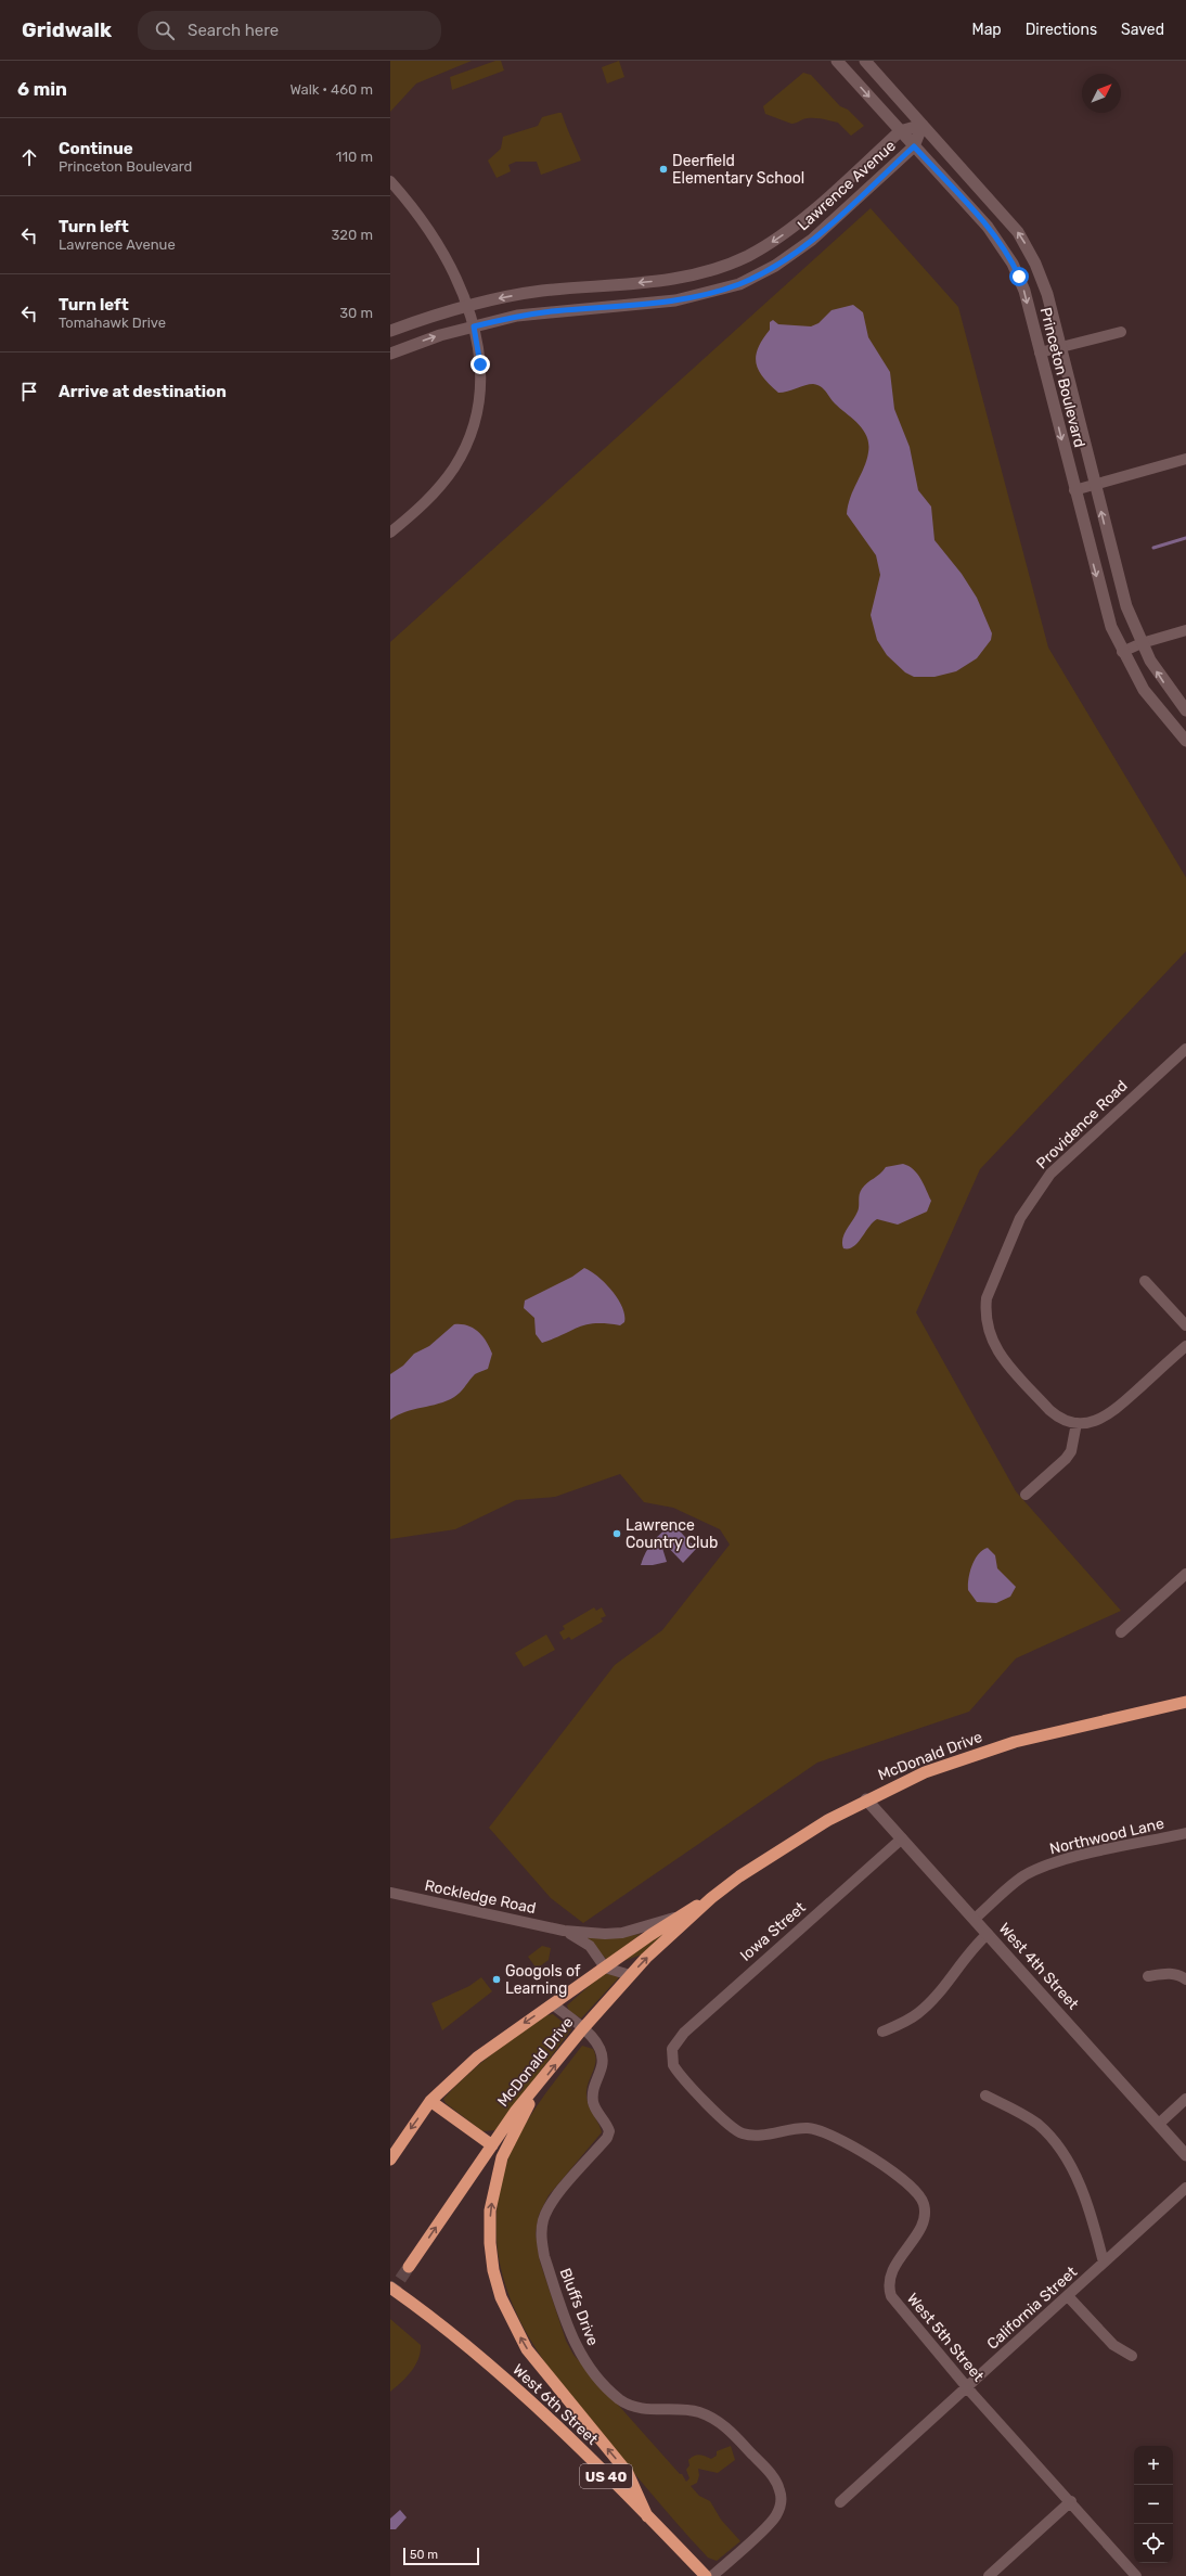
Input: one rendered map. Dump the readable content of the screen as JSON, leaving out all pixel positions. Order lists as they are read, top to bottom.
{
  "streets": {
    "highway": ["McDonald Drive", "West 6th Street", "US 40"],
    "street": [
      "Lawrence Avenue",
      "Princeton Boulevard",
      "Providence Road",
      "Northwood Lane",
      "Rockledge Road",
      "Iowa Street",
      "West 4th Street",
      "Bluffs Drive",
      "California Street",
      "West 5th Street"
    ]
  },
  "crossings": [
    ["Lawrence Avenue", "Princeton Boulevard"],
    ["McDonald Drive", "West 4th Street"],
    ["McDonald Drive", "Bluffs Drive"],
    ["Northwood Lane", "West 4th Street"],
    ["Iowa Street", "West 4th Street"],
    ["Iowa Street", "West 5th Street"],
    ["California Street", "West 5th Street"]
  ],
  "places": ["Deerfield Elementary School", "Lawrence Country Club", "Googols of Learning"],
  "scale_bar": "50 m",
  "north": "top right",
  "page": {
    "header": "Gridwalk",
    "search": "Search here",
    "nav": ["Map", "Directions", "Saved"],
    "heading": ["6 min", "Walk · 460 m"],
    "list": [
      ["Continue", "Princeton Boulevard", "110 m"],
      ["Turn left", "Lawrence Avenue", "320 m"],
      ["Turn left", "Tomahawk Drive", "30 m"],
      "Arrive at destination"
    ],
    "map_buttons": ["+", "−"],
    "scale": "50 m"
  }
}
